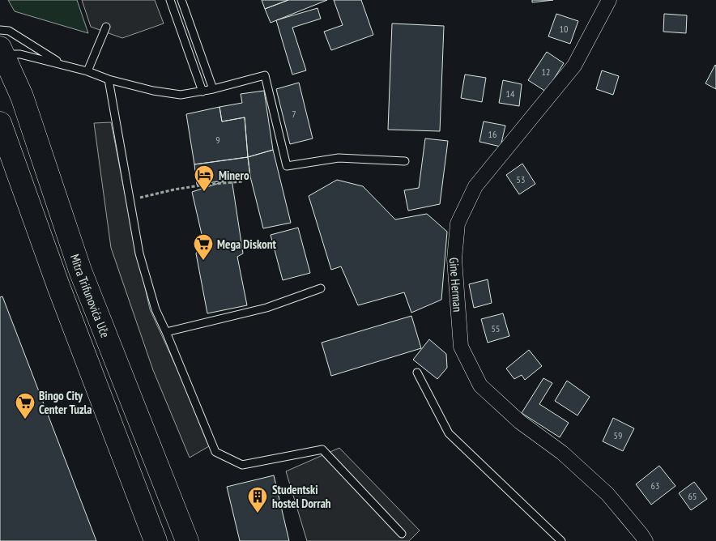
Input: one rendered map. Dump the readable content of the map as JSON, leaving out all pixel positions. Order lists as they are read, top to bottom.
{
  "streets": {
    "main road": ["Mitra Trifunovića Uče"],
    "street": ["Gine Herman"]
  },
  "places": {
    "hotel": ["Minero"],
    "supermarket": ["Mega Diskont", "Bingo City Center Tuzla"],
    "building": ["Studentski hostel Dorrah"]
  },
  "house_numbers": [
    "10",
    "12",
    "14",
    "7",
    "16",
    "9",
    "53",
    "55",
    "59",
    "63",
    "65"
  ]
}
